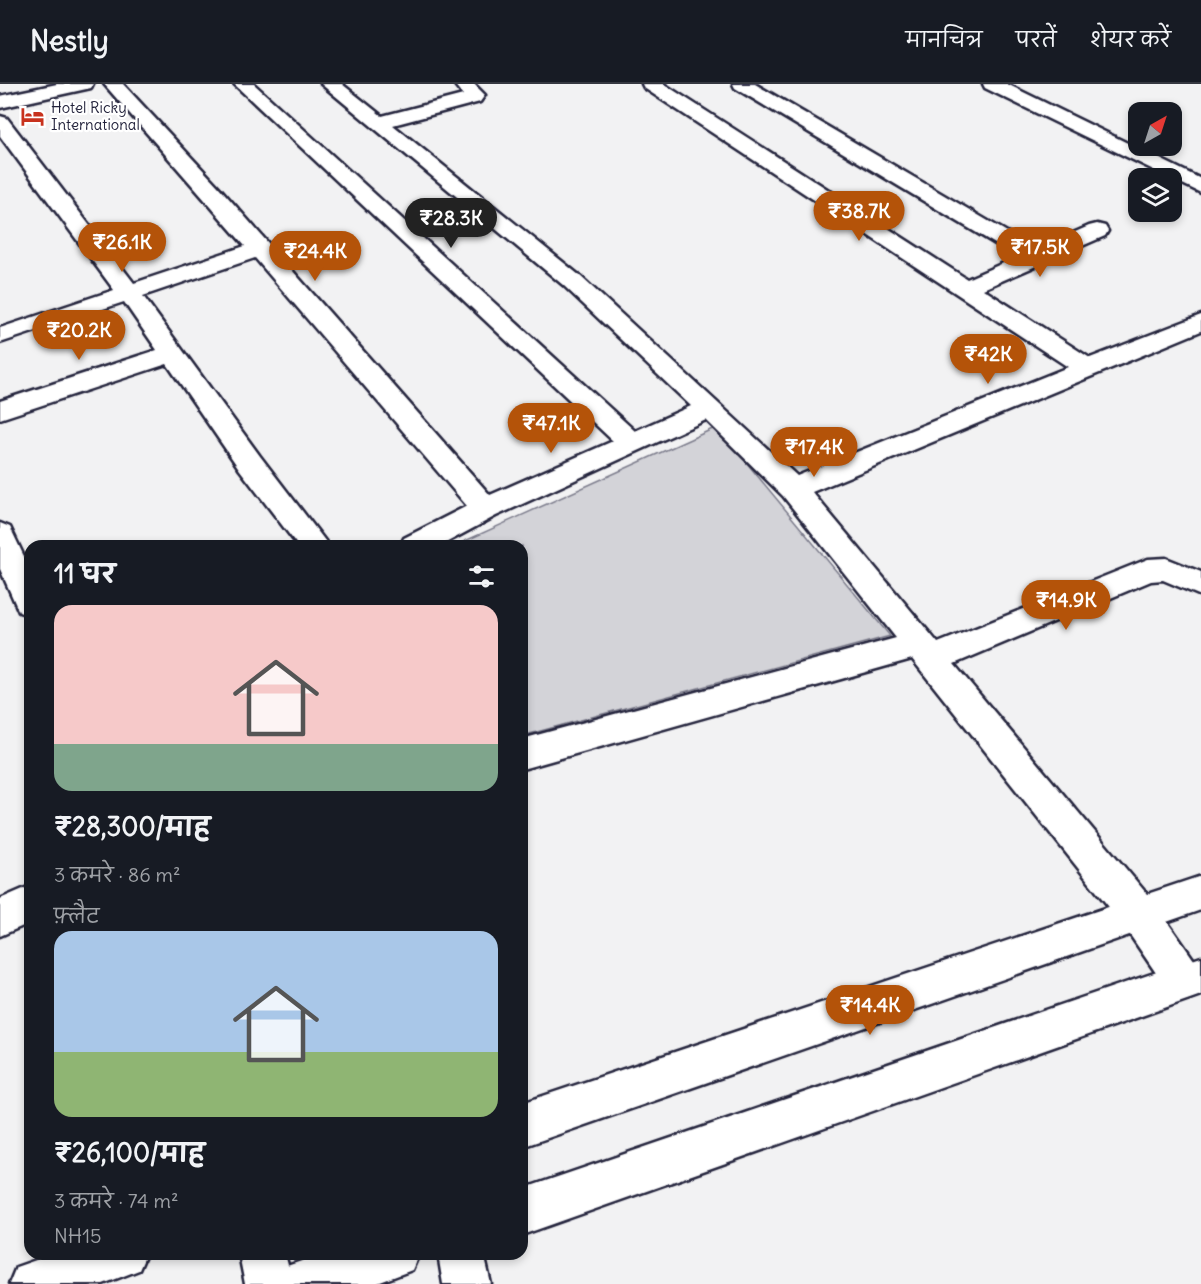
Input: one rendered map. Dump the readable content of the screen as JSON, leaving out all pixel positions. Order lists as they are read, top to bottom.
{
  "places": {
    "hotel": ["Hotel Ricky International"]
  },
  "north": "top right",
  "page": {
    "header": "Nestly",
    "nav": ["मानचित्र", "परतें", "शेयर करें"],
    "price": [
      "₹38.7K",
      "₹28.3K",
      "₹26.1K",
      "₹17.5K",
      "₹24.4K",
      "₹20.2K",
      "₹42K",
      "₹47.1K",
      "₹17.4K",
      "₹14.9K",
      "₹14.4K"
    ],
    "heading": "11 घर",
    "list": [
      {
        "name": "₹28,300/माह",
        "note": "3 कमरे · 86 m² · फ़्लैट"
      },
      {
        "name": "₹26,100/माह",
        "note": "3 कमरे · 74 m² · NH15"
      }
    ]
  }
}
